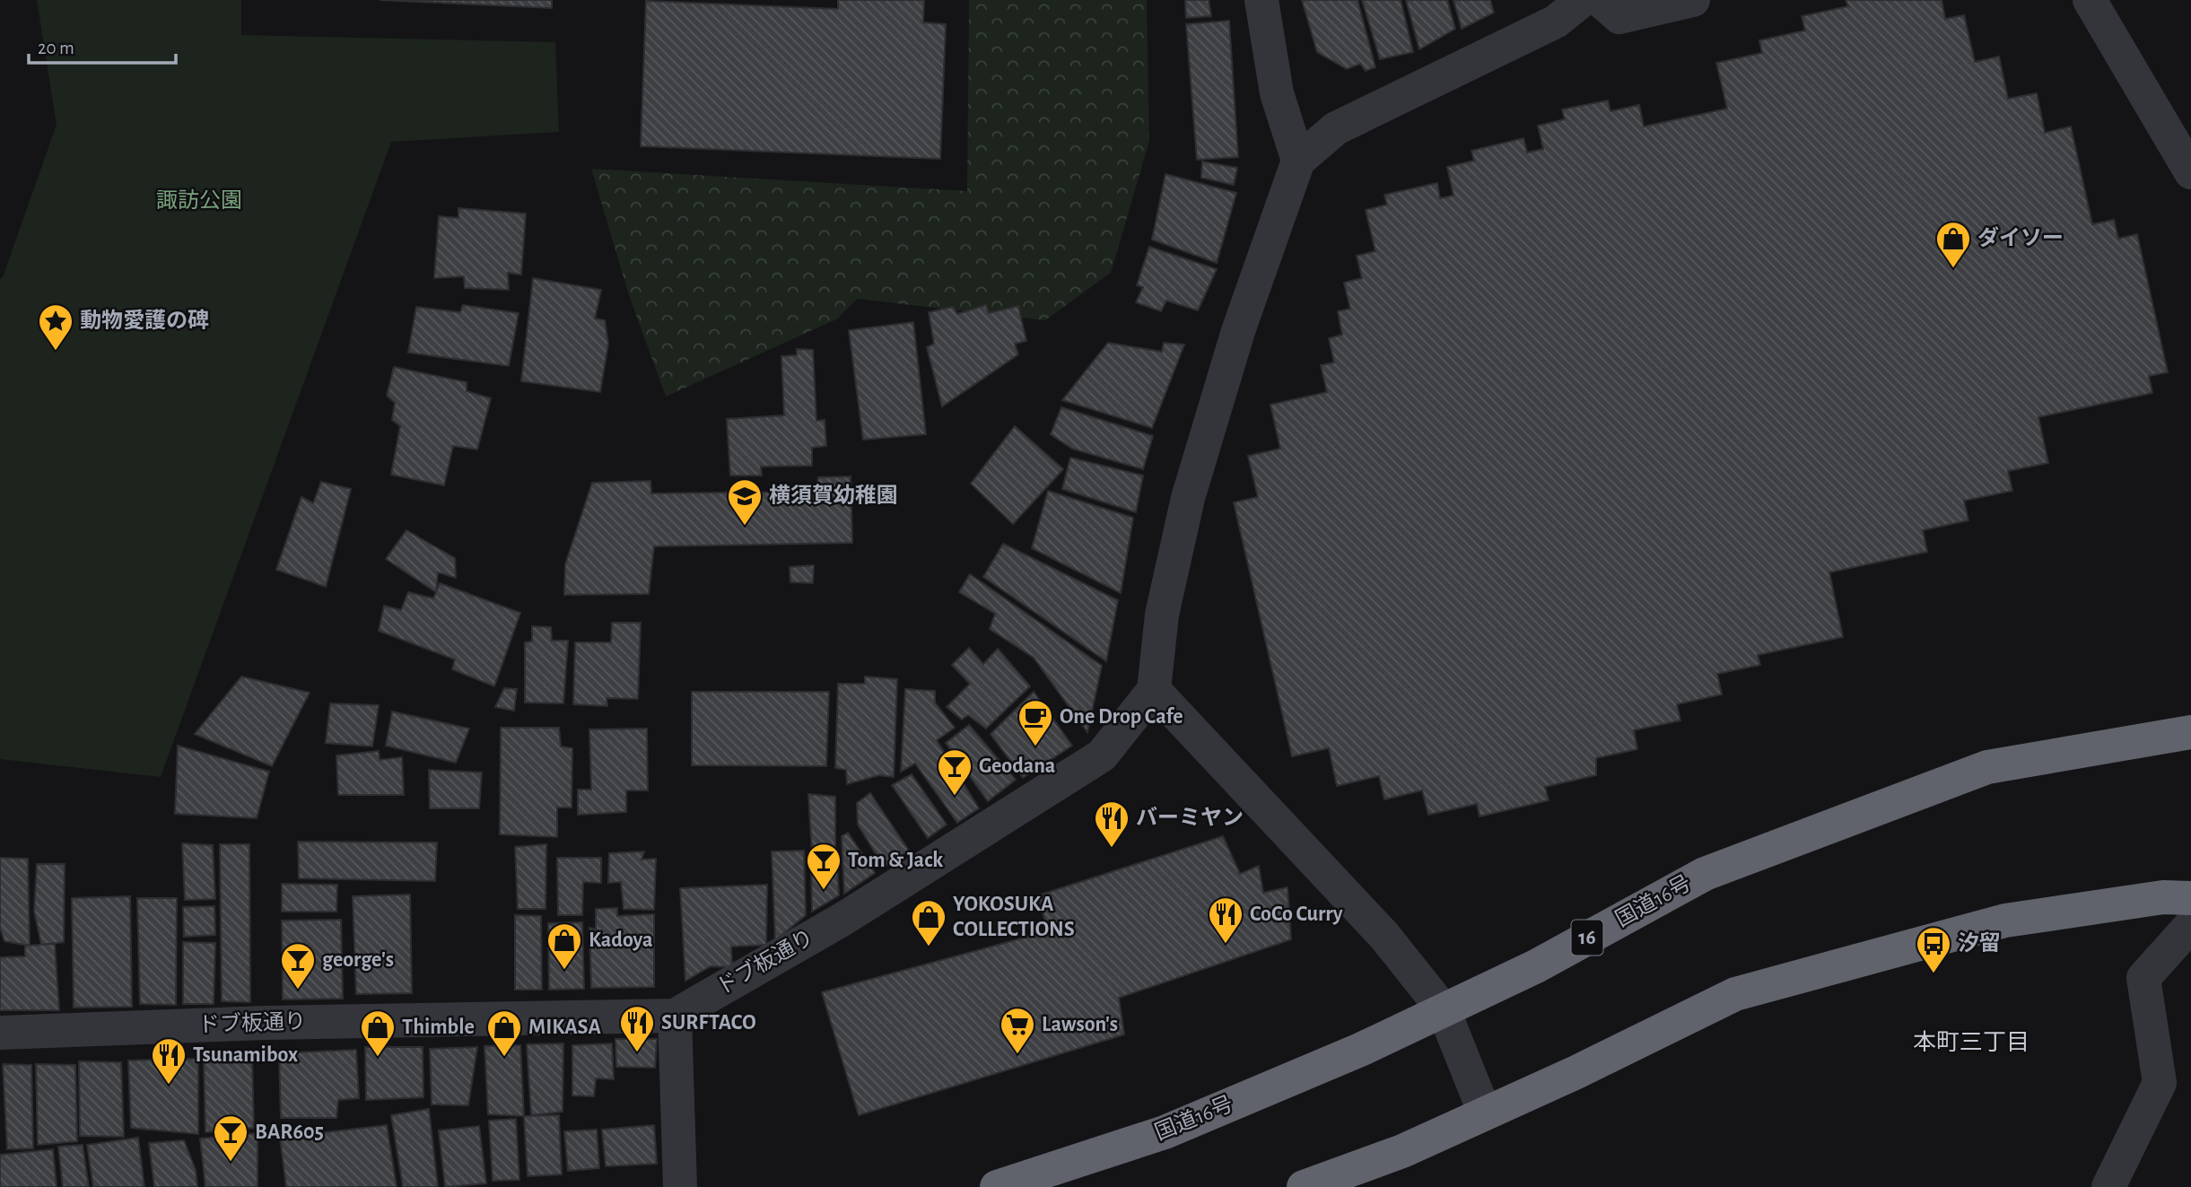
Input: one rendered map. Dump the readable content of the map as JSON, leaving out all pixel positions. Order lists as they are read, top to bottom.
{
  "streets": {
    "highway": ["国道16号", "16"],
    "street": ["ドブ板通り"]
  },
  "districts": ["本町三丁目"],
  "parks": ["諏訪公園"],
  "places": {
    "shop": [
      "ダイソー",
      "YOKOSUKA COLLECTIONS",
      "Kadoya",
      "Thimble",
      "MIKASA"
    ],
    "place": ["動物愛護の碑"],
    "school or university": ["横須賀幼稚園"],
    "cafe": ["One Drop Cafe"],
    "bar": [
      "Geodana",
      "Tom & Jack",
      "george's",
      "BAR605"
    ],
    "restaurant": [
      "バーミヤン",
      "CoCo Curry",
      "SURFTACO",
      "Tsunamibox"
    ],
    "bus stop": ["汐留"],
    "supermarket": ["Lawson's"]
  },
  "scale_bar": "20 m"
}
